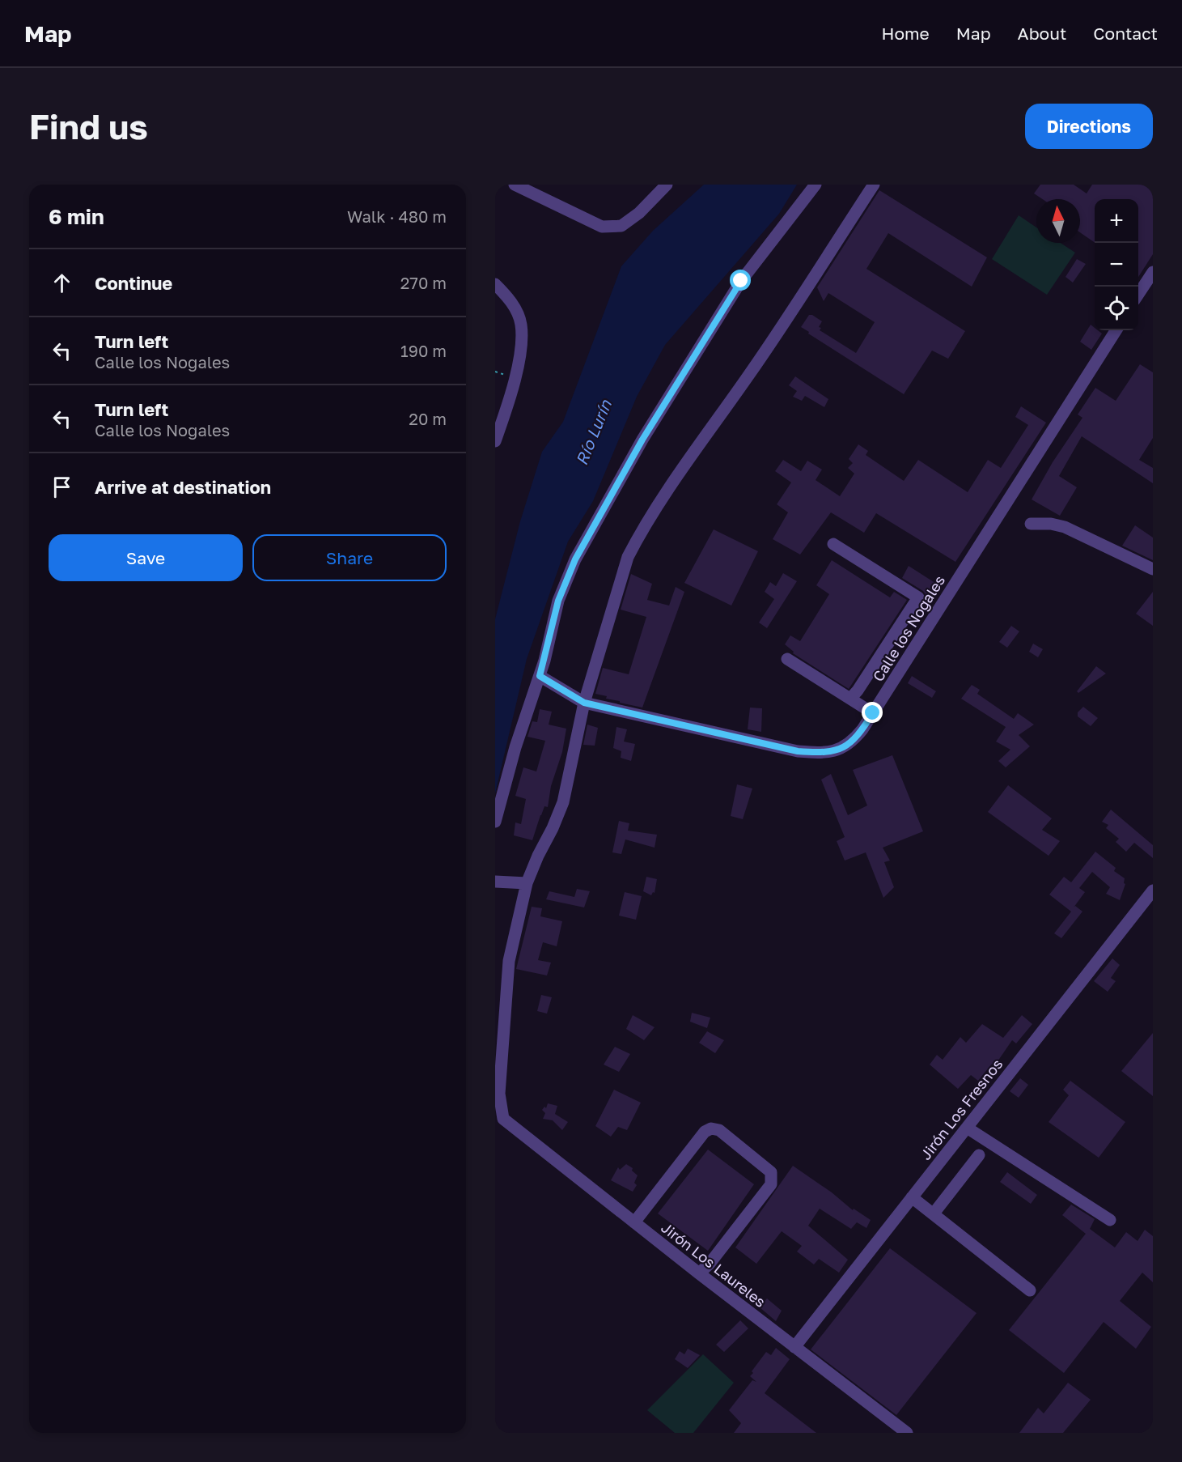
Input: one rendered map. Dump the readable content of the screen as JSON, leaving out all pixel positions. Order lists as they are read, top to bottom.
{
  "streets": {
    "street": ["Calle los Nogales", "Jirón Los Fresnos", "Jirón Los Laureles"]
  },
  "crossings": [
    ["Jirón Los Fresnos", "Jirón Los Laureles"]
  ],
  "water": ["Río Lurín"],
  "north": "top",
  "page": {
    "header": "Map",
    "nav": [
      "Home",
      "Map",
      "About",
      "Contact"
    ],
    "buttons": [
      "Directions",
      ["Save", "Share"]
    ],
    "title": "Find us",
    "heading": ["6 min", "Walk · 480 m"],
    "map_buttons": ["+", "−"],
    "list": [
      ["Continue", "270 m"],
      ["Turn left", "Calle los Nogales", "190 m"],
      ["Turn left", "Calle los Nogales", "20 m"],
      "Arrive at destination"
    ]
  }
}
